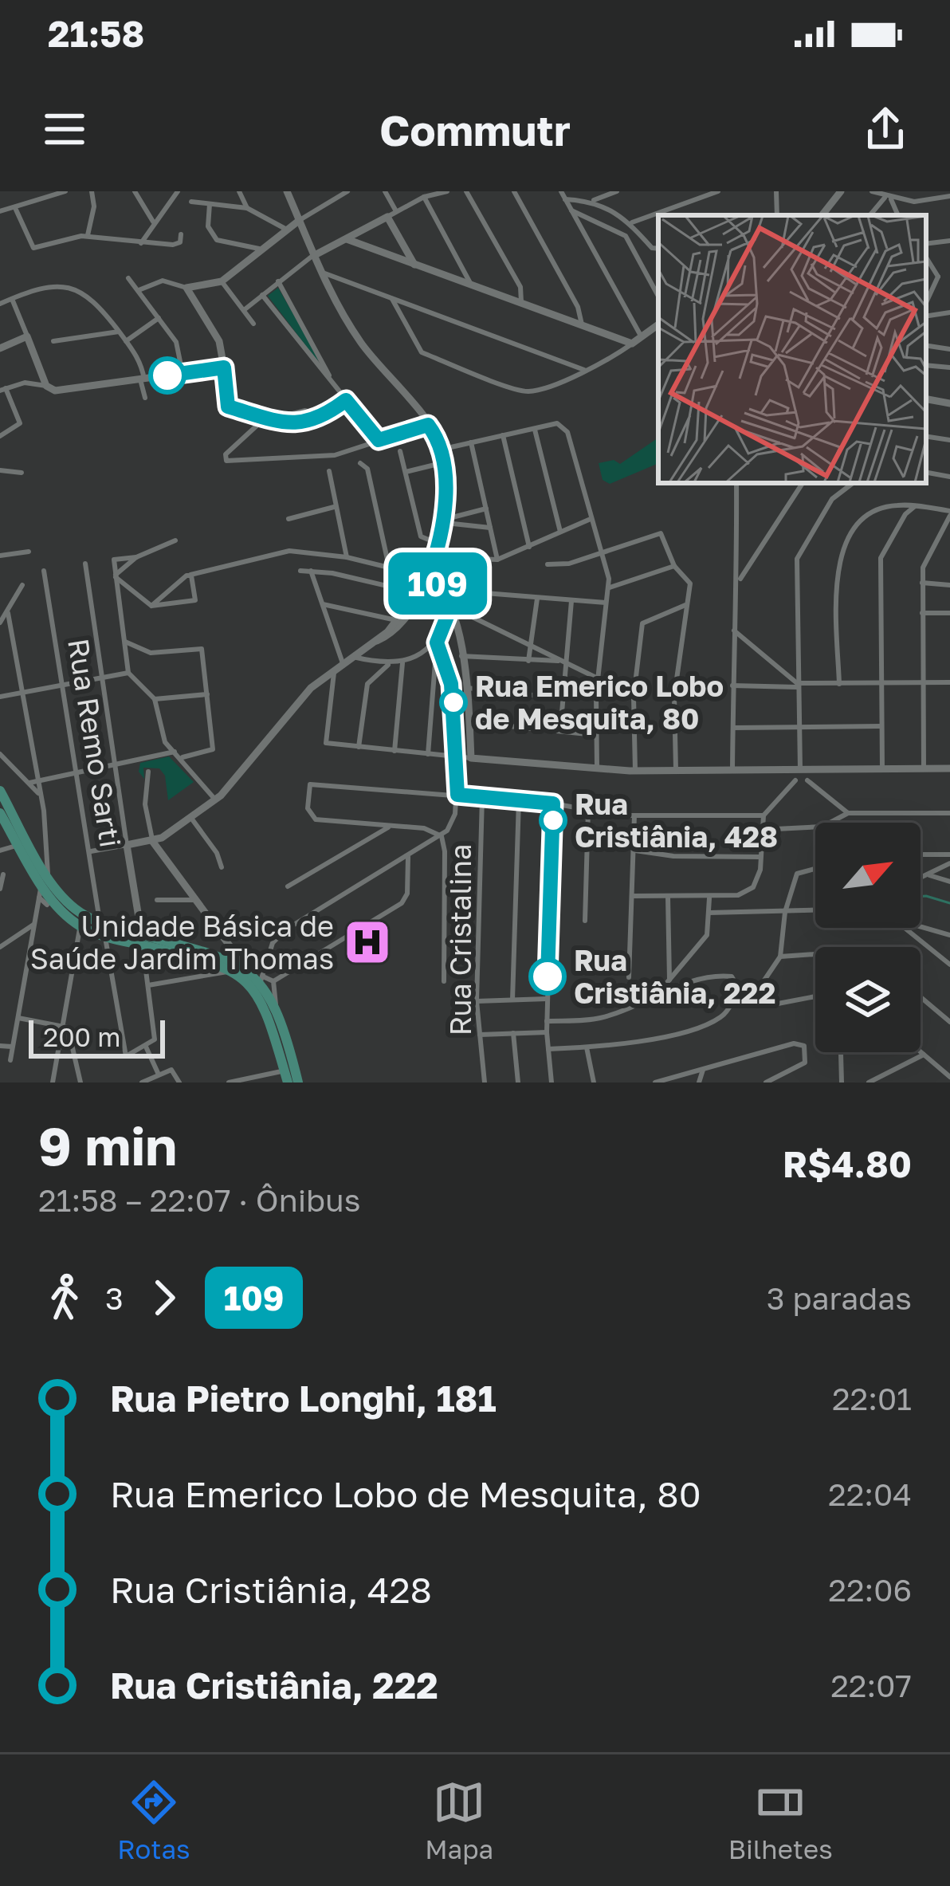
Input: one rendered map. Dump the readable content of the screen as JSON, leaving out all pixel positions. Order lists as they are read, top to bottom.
{
  "streets": {
    "street": ["Rua Remo Sarti", "Rua Cristalina"]
  },
  "places": {
    "other": ["Rua Emerico Lobo de Mesquita, 80", "Rua Cristiânia, 428", "Rua Cristiânia, 222"],
    "hospital": ["Unidade Básica de Saúde Jardim Thomas"]
  },
  "lines": ["bus line 109"],
  "scale_bar": "200 m",
  "north": "top right",
  "page": {
    "status": "21:58",
    "header": "Commutr",
    "on_map": "109",
    "scale": "200 m",
    "heading": ["9 min", "21:58 – 22:07 · Ônibus", "R$4.80"],
    "legs": ["3", "109", "3 paradas"],
    "list": [
      {
        "name": "Rua Pietro Longhi, 181",
        "value": "22:01"
      },
      {
        "name": "Rua Emerico Lobo de Mesquita, 80",
        "value": "22:04"
      },
      {
        "name": "Rua Cristiânia, 428",
        "value": "22:06"
      },
      {
        "name": "Rua Cristiânia, 222",
        "value": "22:07"
      }
    ],
    "tabs": ["Rotas", "Mapa", "Bilhetes"]
  }
}
